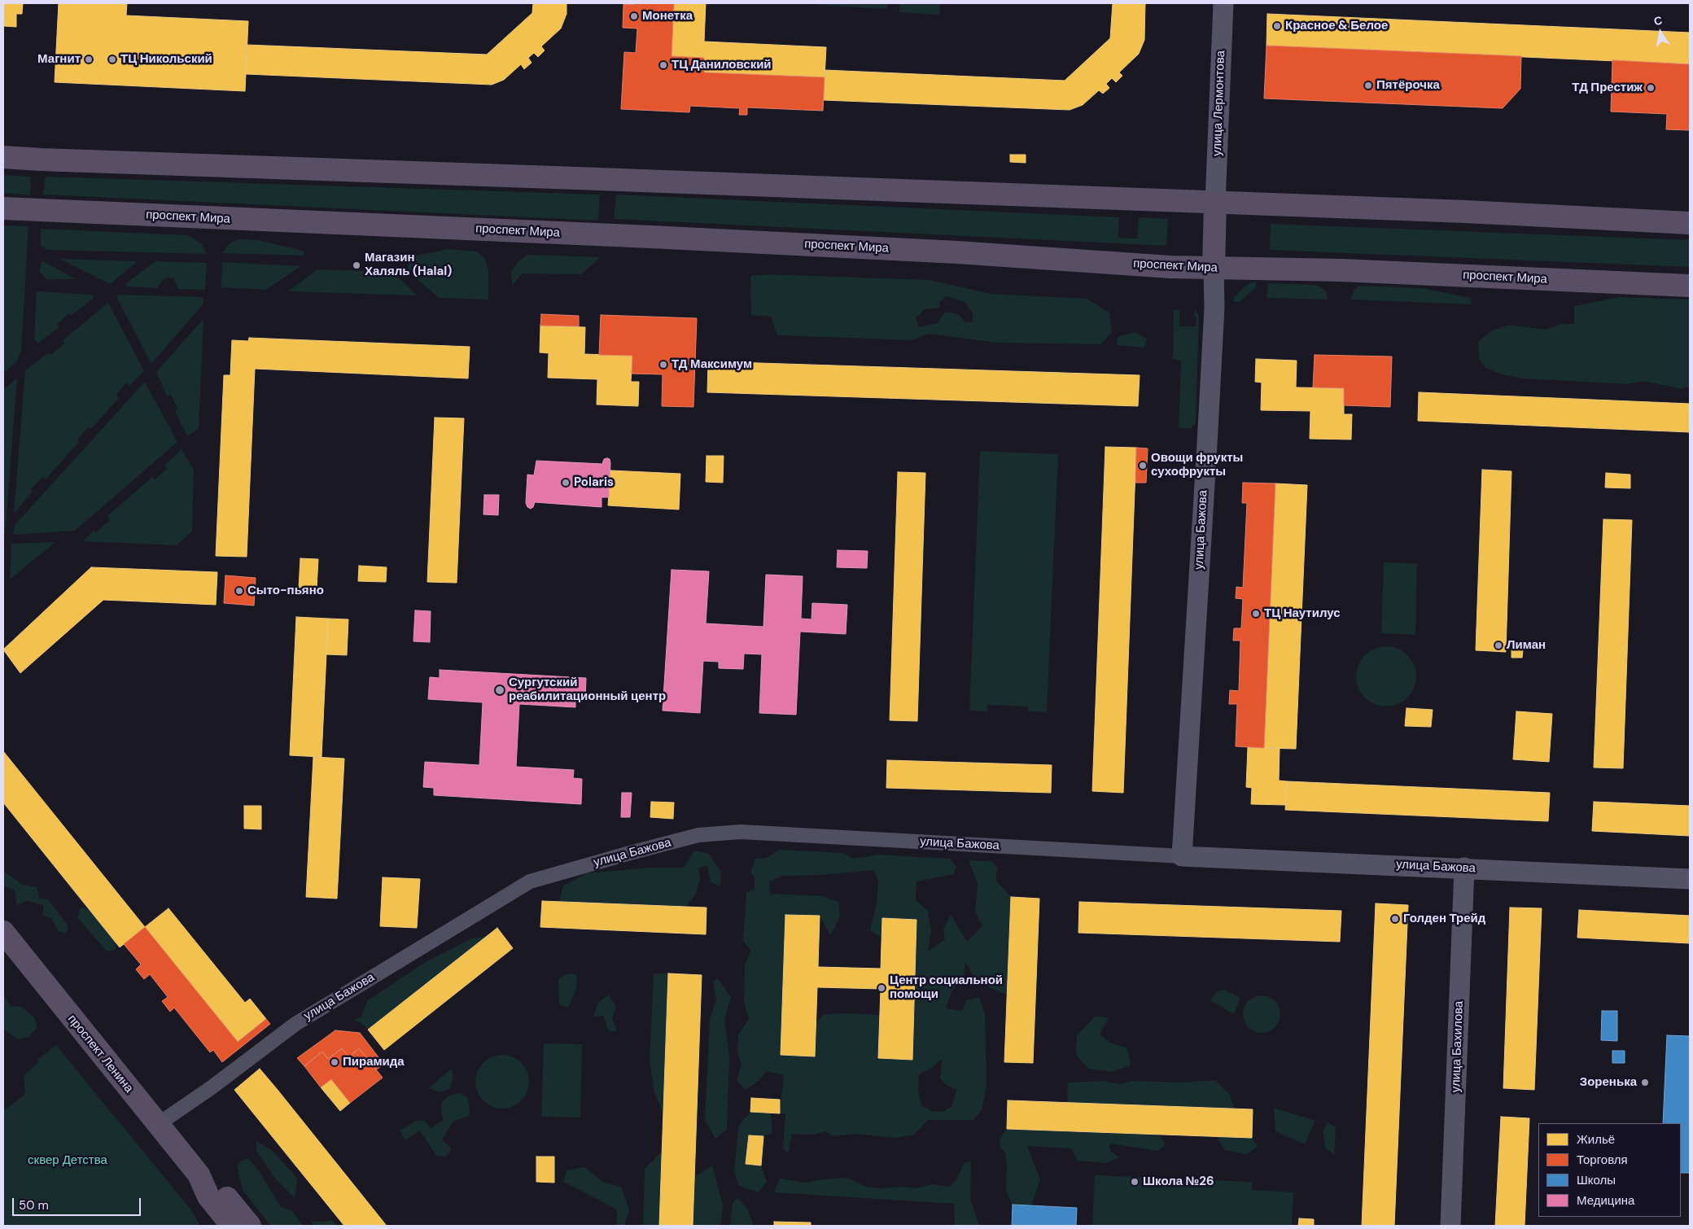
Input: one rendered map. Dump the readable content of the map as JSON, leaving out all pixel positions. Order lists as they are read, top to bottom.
{
  "streets": {
    "main road": ["проспект Мира", "улица Бажова", "проспект Ленина"],
    "street": ["улица Лермонтова", "улица Бахилова"]
  },
  "crossings": [
    ["улица Лермонтова", "улица Бажова"],
    ["проспект Мира", "улица Бажова"],
    ["улица Бажова", "улица Бахилова"],
    ["улица Бажова", "проспект Ленина"]
  ],
  "parks": ["сквер Детства"],
  "places": [
    "Монетка",
    "Красное & Белое",
    "Магнит",
    "ТЦ Никольский",
    "ТЦ Даниловский",
    "Пятёрочка",
    "ТД Престиж",
    "Магазин Халяль (Halal)",
    "ТД Максимум",
    "Овощи фрукты сухофрукты",
    "Polaris",
    "Сыто-пьяно",
    "ТЦ Наутилус",
    "Лиман",
    "Сургутский реабилитационный центр",
    "Голден Трейд",
    "Центр социальной помощи",
    "Пирамида",
    "Зоренька",
    "Школа №26"
  ],
  "legend": [
    "Жильё",
    "Торговля",
    "Школы",
    "Медицина"
  ],
  "scale_bar": "50 m",
  "north": "top"
}
